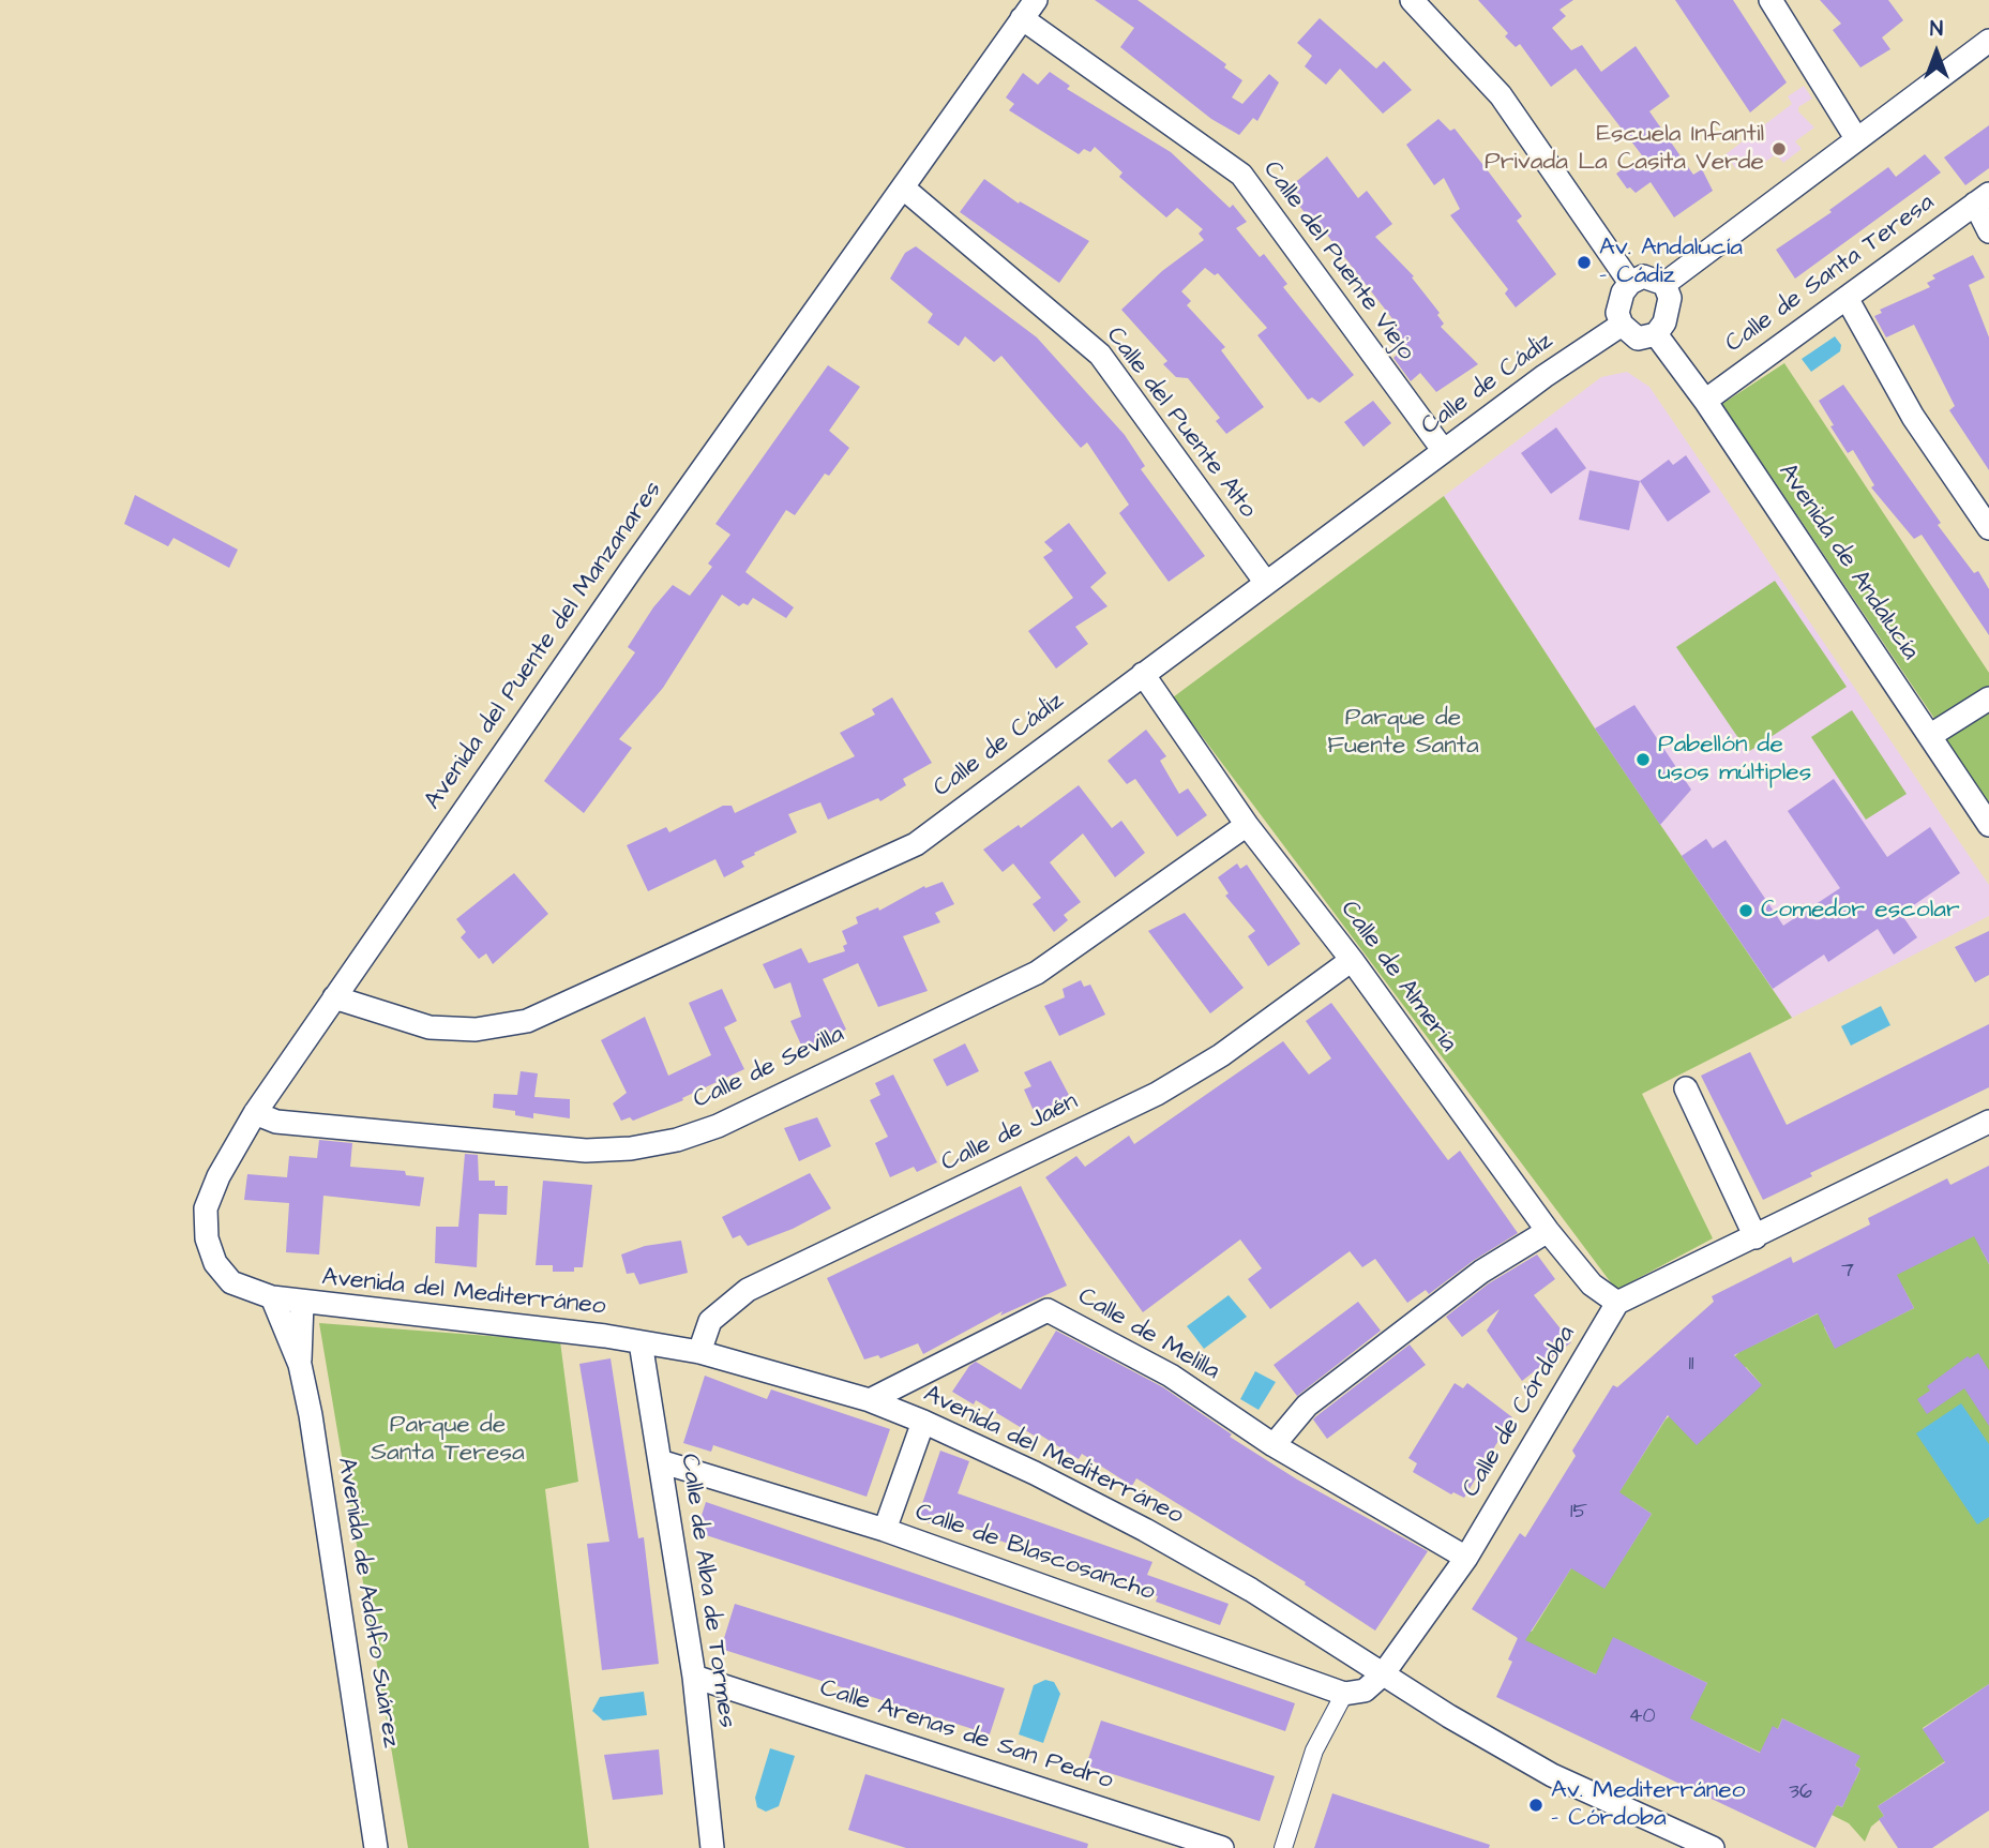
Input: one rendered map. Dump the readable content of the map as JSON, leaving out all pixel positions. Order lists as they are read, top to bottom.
{
  "streets": {
    "street": [
      "Calle del Puente Viejo",
      "Calle de Santa Teresa",
      "Calle de Cádiz",
      "Calle del Puente Alto",
      "Avenida de Andalucía",
      "Avenida del Puente del Manzanares",
      "Calle de Almería",
      "Calle de Sevilla",
      "Calle de Jaén",
      "Avenida del Mediterráneo",
      "Calle de Melilla",
      "Calle de Córdoba",
      "Calle de Blascosancho",
      "Calle de Alba de Tormes",
      "Avenida de Adolfo Suárez",
      "Calle Arenas de San Pedro"
    ]
  },
  "crossings": [
    ["Calle del Puente Viejo", "Calle de Cádiz"],
    ["Calle del Puente Viejo", "Avenida del Puente del Manzanares"],
    ["Calle de Santa Teresa", "Avenida de Andalucía"],
    ["Calle de Cádiz", "Calle del Puente Alto"],
    ["Calle de Cádiz", "Avenida de Andalucía"],
    ["Calle de Cádiz", "Avenida del Puente del Manzanares"],
    ["Calle de Cádiz", "Calle de Almería"],
    ["Calle del Puente Alto", "Avenida del Puente del Manzanares"],
    ["Avenida del Puente del Manzanares", "Calle de Sevilla"],
    ["Avenida del Puente del Manzanares", "Avenida del Mediterráneo"],
    ["Avenida del Puente del Manzanares", "Avenida de Adolfo Suárez"],
    ["Calle de Almería", "Calle de Sevilla"],
    ["Calle de Almería", "Calle de Jaén"],
    ["Calle de Almería", "Calle de Córdoba"],
    ["Calle de Jaén", "Avenida del Mediterráneo"],
    ["Avenida del Mediterráneo", "Calle de Melilla"],
    ["Avenida del Mediterráneo", "Calle de Córdoba"],
    ["Avenida del Mediterráneo", "Calle de Alba de Tormes"],
    ["Avenida del Mediterráneo", "Avenida de Adolfo Suárez"],
    ["Calle de Melilla", "Calle de Córdoba"],
    ["Calle de Blascosancho", "Calle de Alba de Tormes"],
    ["Calle de Alba de Tormes", "Calle Arenas de San Pedro"]
  ],
  "parks": ["Parque de Fuente Santa", "Parque de Santa Teresa"],
  "places": [
    "Escuela Infantil Privada La Casita Verde",
    "Av. Andalucía - Cádiz",
    "Pabellón de usos múltiples",
    "Comedor escolar",
    "Av. Mediterráneo - Córdoba"
  ],
  "house_numbers": [
    "7",
    "11",
    "15",
    "40",
    "36"
  ],
  "north": "top"
}
